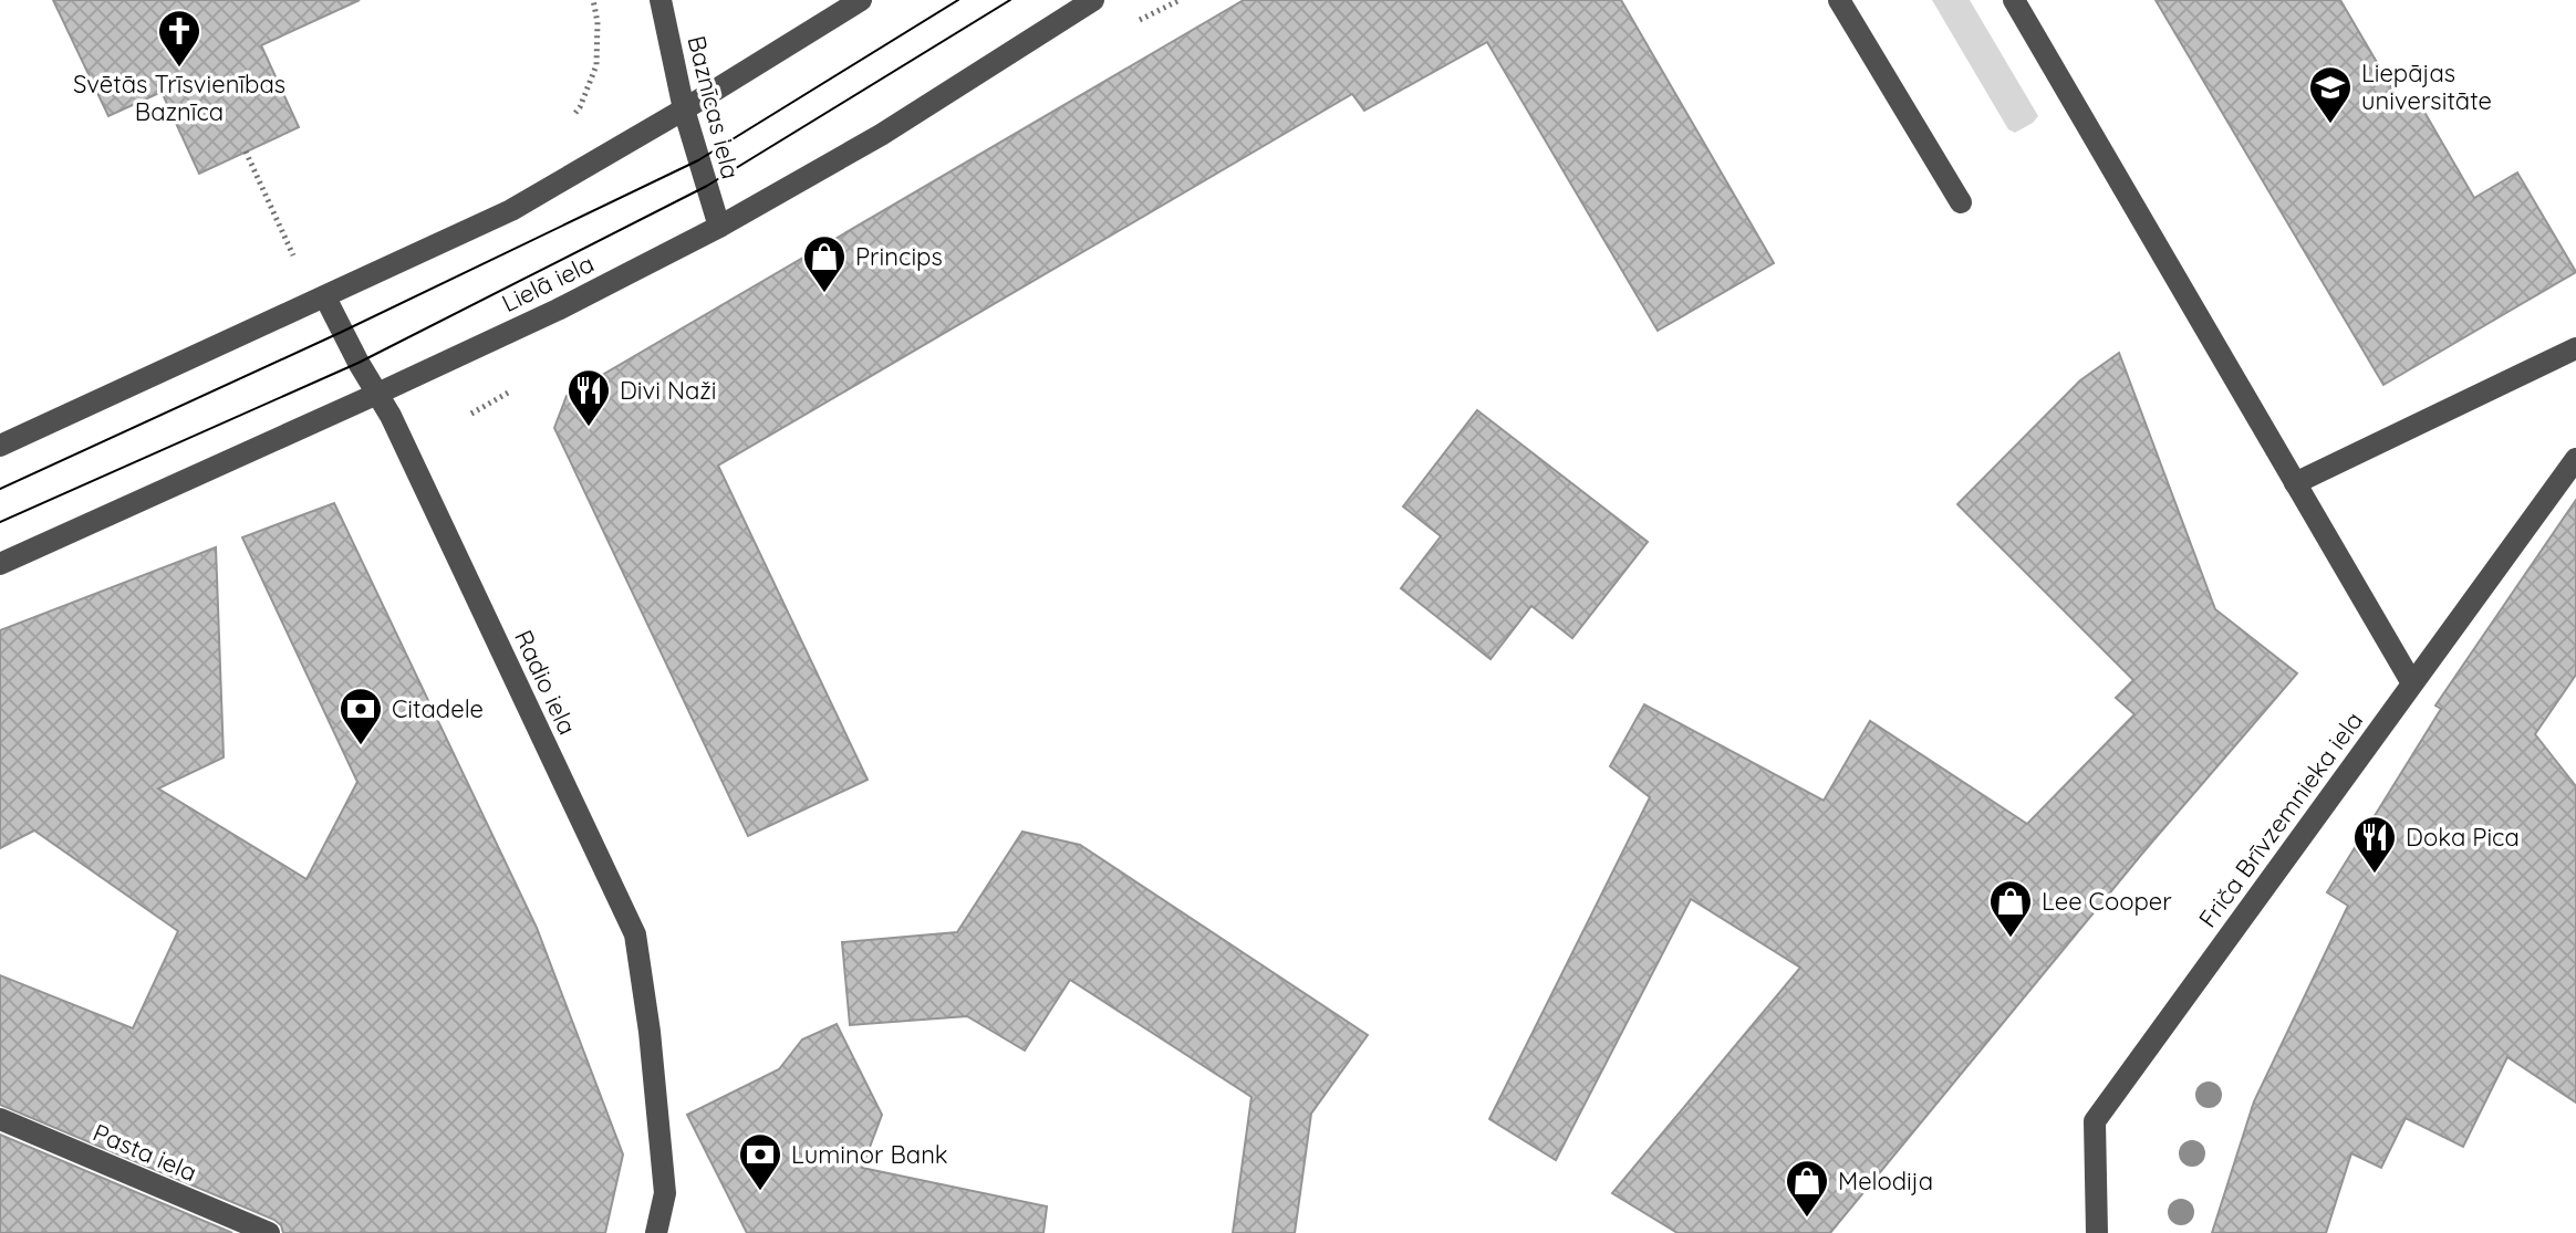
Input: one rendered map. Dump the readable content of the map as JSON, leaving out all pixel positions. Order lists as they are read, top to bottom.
{
  "streets": {
    "street": [
      "Baznīcas iela",
      "Lielā iela",
      "Radio iela",
      "Friča Brīvzemnieka iela",
      "Pasta iela"
    ]
  },
  "crossings": [
    ["Baznīcas iela", "Lielā iela"],
    ["Lielā iela", "Radio iela"]
  ],
  "places": {
    "church": ["Svētās Trīsvienības Baznīca"],
    "school or university": ["Liepājas universitāte"],
    "shop": ["Princips", "Lee Cooper", "Melodija"],
    "restaurant": ["Divi Naži", "Doka Pica"],
    "bank": ["Citadele", "Luminor Bank"]
  }
}
